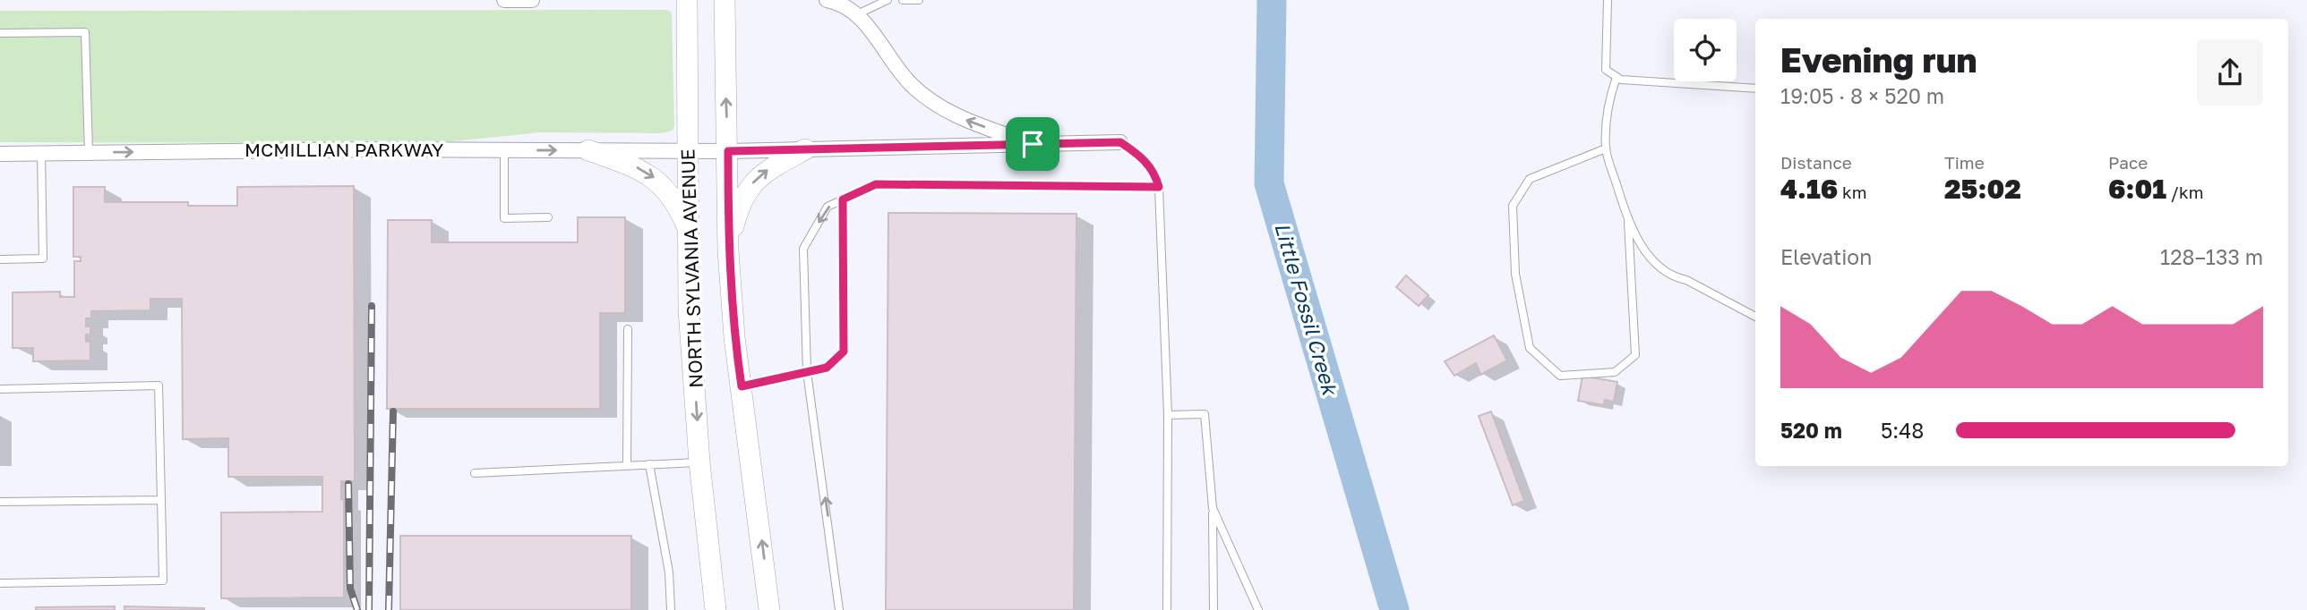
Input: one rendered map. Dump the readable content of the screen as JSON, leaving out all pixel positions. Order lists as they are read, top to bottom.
{
  "streets": {
    "main road": ["NORTH SYLVANIA AVENUE"],
    "street": ["MCMILLIAN PARKWAY"]
  },
  "crossings": [
    ["MCMILLIAN PARKWAY", "NORTH SYLVANIA AVENUE"]
  ],
  "one_way": ["MCMILLIAN PARKWAY"],
  "water": ["Little Fossil Creek"],
  "page": {
    "heading": ["Evening run", "19:05 · 8 × 520 m"],
    "stats": [
      ["Distance", "4.16 km"],
      ["Time", "25:02"],
      ["Pace", "6:01 /km"]
    ],
    "chart": ["Elevation", "128–133 m"],
    "list": [
      {
        "name": "520 m",
        "note": "5:48"
      }
    ]
  }
}
